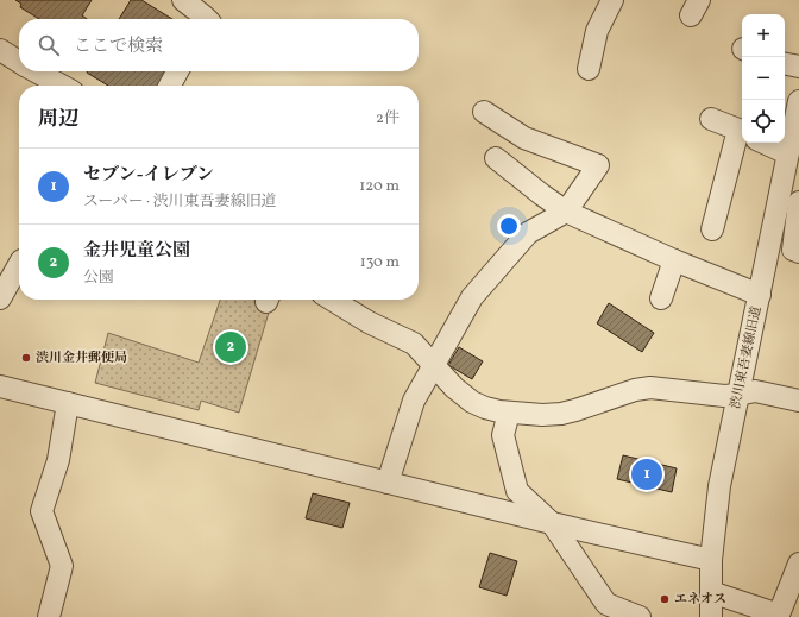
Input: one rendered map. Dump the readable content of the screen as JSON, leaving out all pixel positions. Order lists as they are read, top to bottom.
{
  "streets": {
    "street": ["渋川東吾妻線旧道"]
  },
  "places": ["渋川金井郵便局", "エネオス"],
  "page": {
    "map_buttons": ["+", "−"],
    "search": "ここで検索",
    "heading": ["周辺", "2件"],
    "list": [
      {
        "mark": "1",
        "name": "セブン-イレブン",
        "note": "スーパー · 渋川東吾妻線旧道",
        "value": "120 m"
      },
      {
        "mark": "2",
        "name": "金井児童公園",
        "note": "公園",
        "value": "130 m"
      }
    ],
    "pins": ["2", "1"]
  }
}
